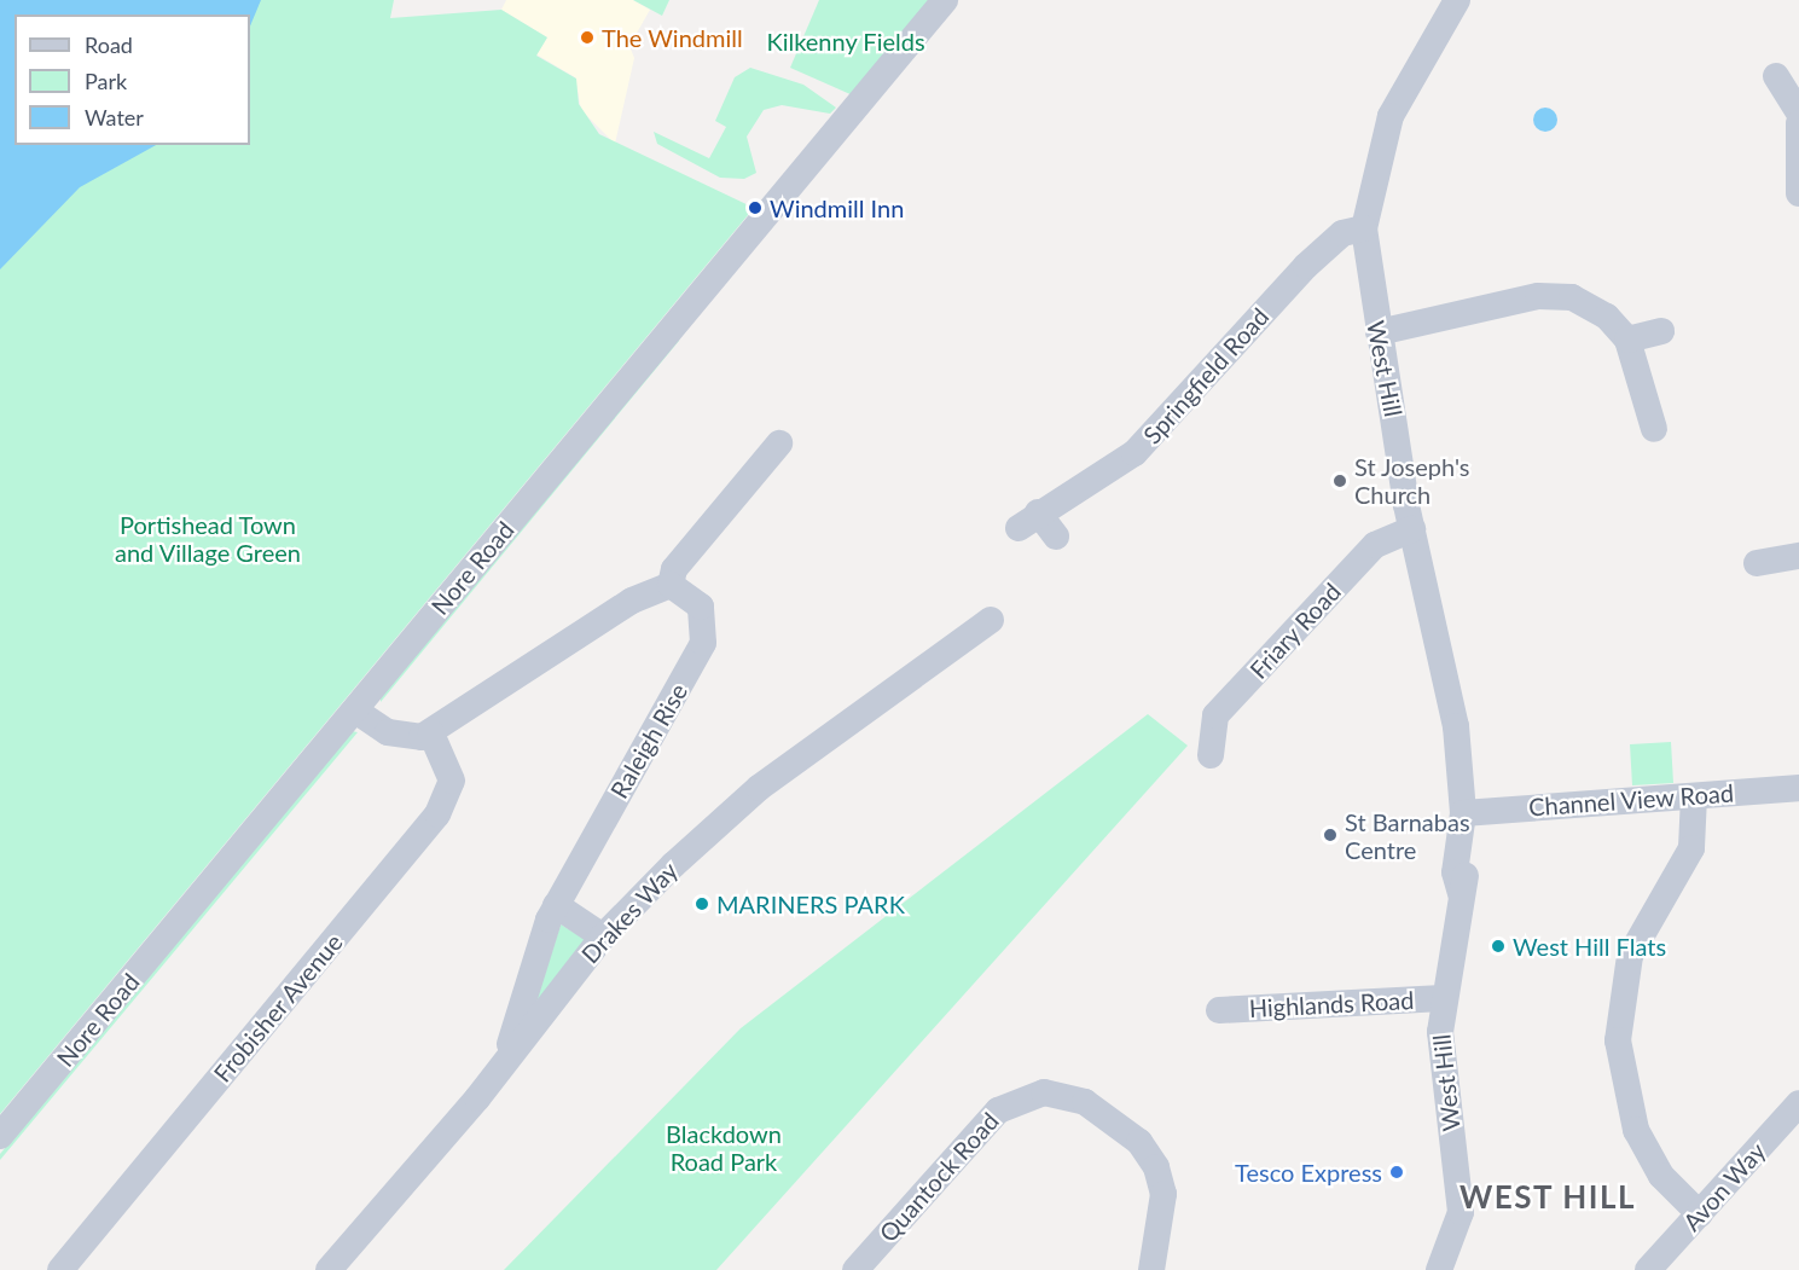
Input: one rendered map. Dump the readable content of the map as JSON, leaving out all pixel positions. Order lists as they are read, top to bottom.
{
  "streets": {
    "street": [
      "West Hill",
      "Springfield Road",
      "Nore Road",
      "Friary Road",
      "Raleigh Rise",
      "Channel View Road",
      "Drakes Way",
      "Highlands Road",
      "Frobisher Avenue",
      "Quantock Road",
      "Avon Way"
    ]
  },
  "crossings": [
    ["West Hill", "Springfield Road"],
    ["West Hill", "Friary Road"],
    ["West Hill", "Channel View Road"],
    ["West Hill", "Highlands Road"],
    ["Raleigh Rise", "Drakes Way"]
  ],
  "districts": ["WEST HILL"],
  "parks": ["Kilkenny Fields", "Portishead Town and Village Green", "Blackdown Road Park"],
  "places": [
    "The Windmill",
    "Windmill Inn",
    "St Joseph's Church",
    "St Barnabas Centre",
    "MARINERS PARK",
    "West Hill Flats",
    "Tesco Express"
  ],
  "legend": ["Road", "Park", "Water"]
}
